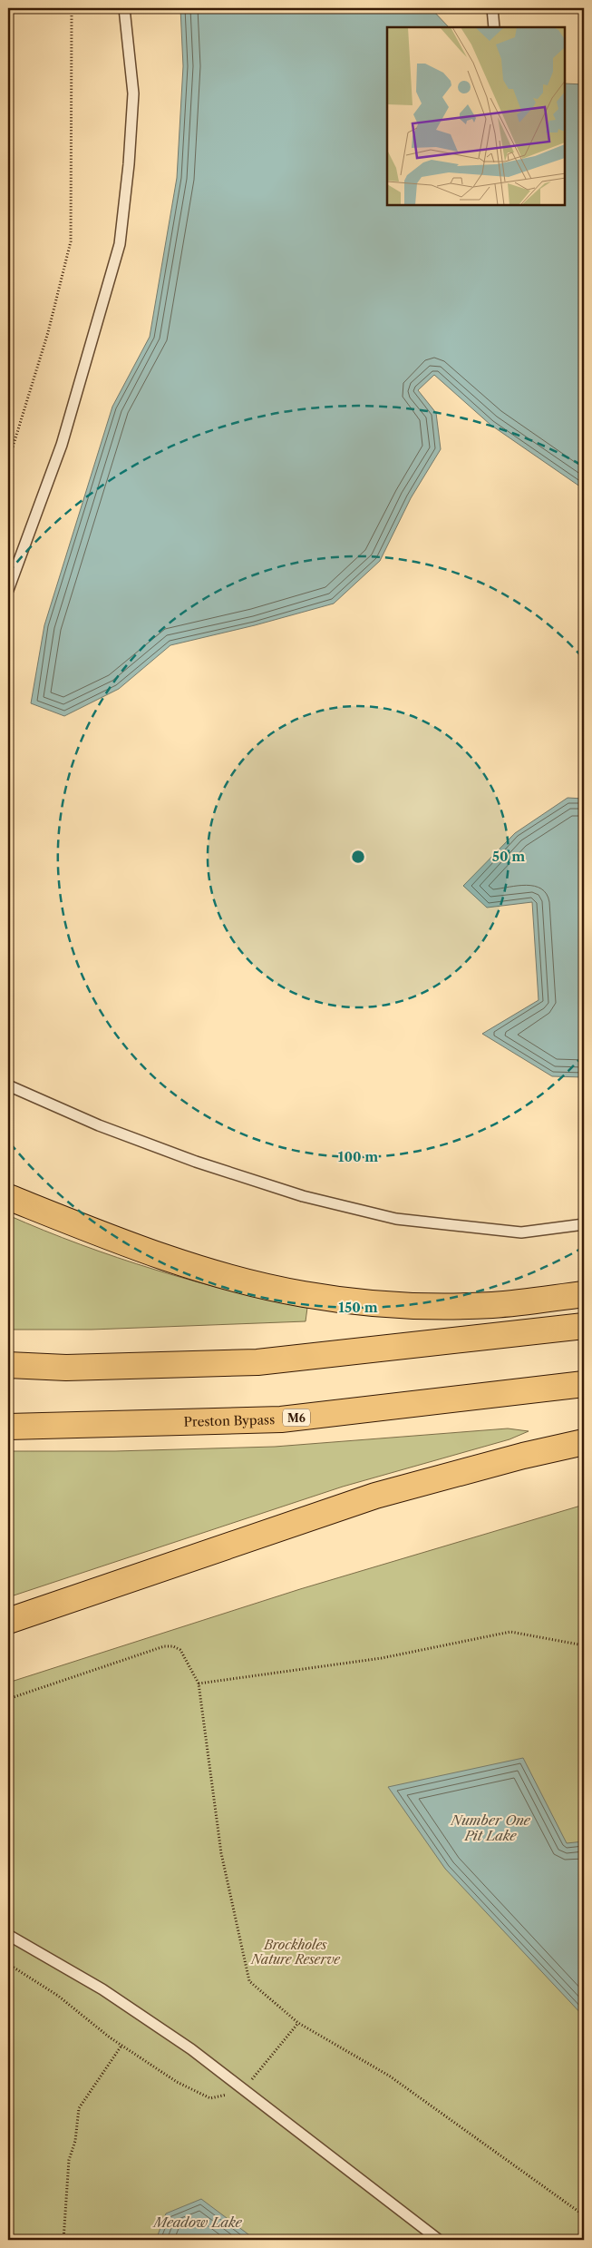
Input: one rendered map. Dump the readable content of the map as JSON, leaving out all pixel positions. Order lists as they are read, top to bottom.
{
  "streets": {
    "highway": ["M6", "Preston Bypass"]
  },
  "water": ["Number One Pit Lake", "Meadow Lake"],
  "parks": ["Brockholes Nature Reserve"],
  "rings": ["50 m", "100 m", "150 m"]
}
